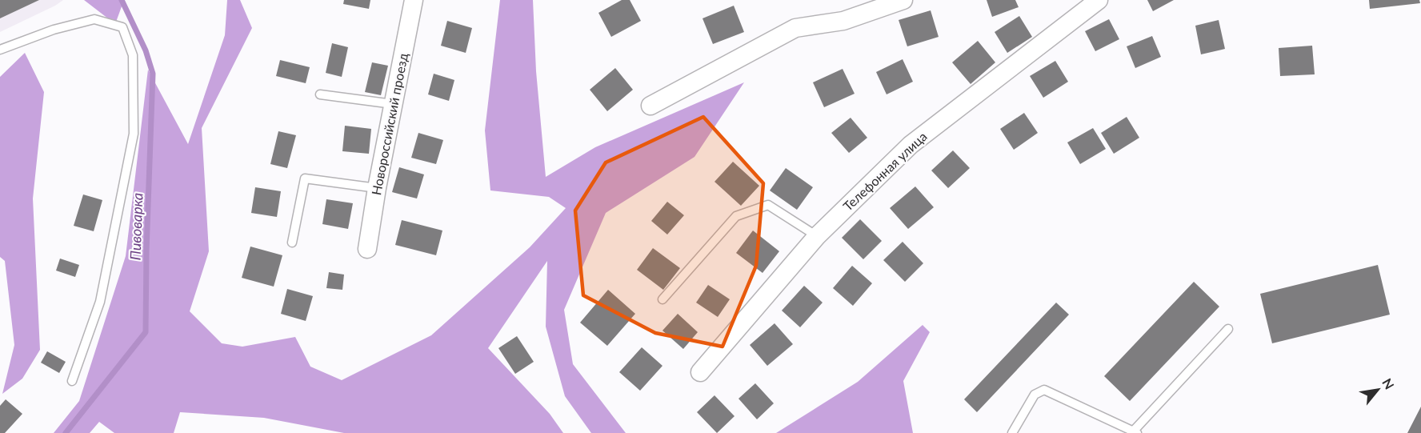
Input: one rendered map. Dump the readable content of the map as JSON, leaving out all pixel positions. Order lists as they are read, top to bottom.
{
  "streets": {
    "street": ["Новороссийский проезд", "Телефонная улица"]
  },
  "water": ["Пивоварка"],
  "north": "top right"
}
